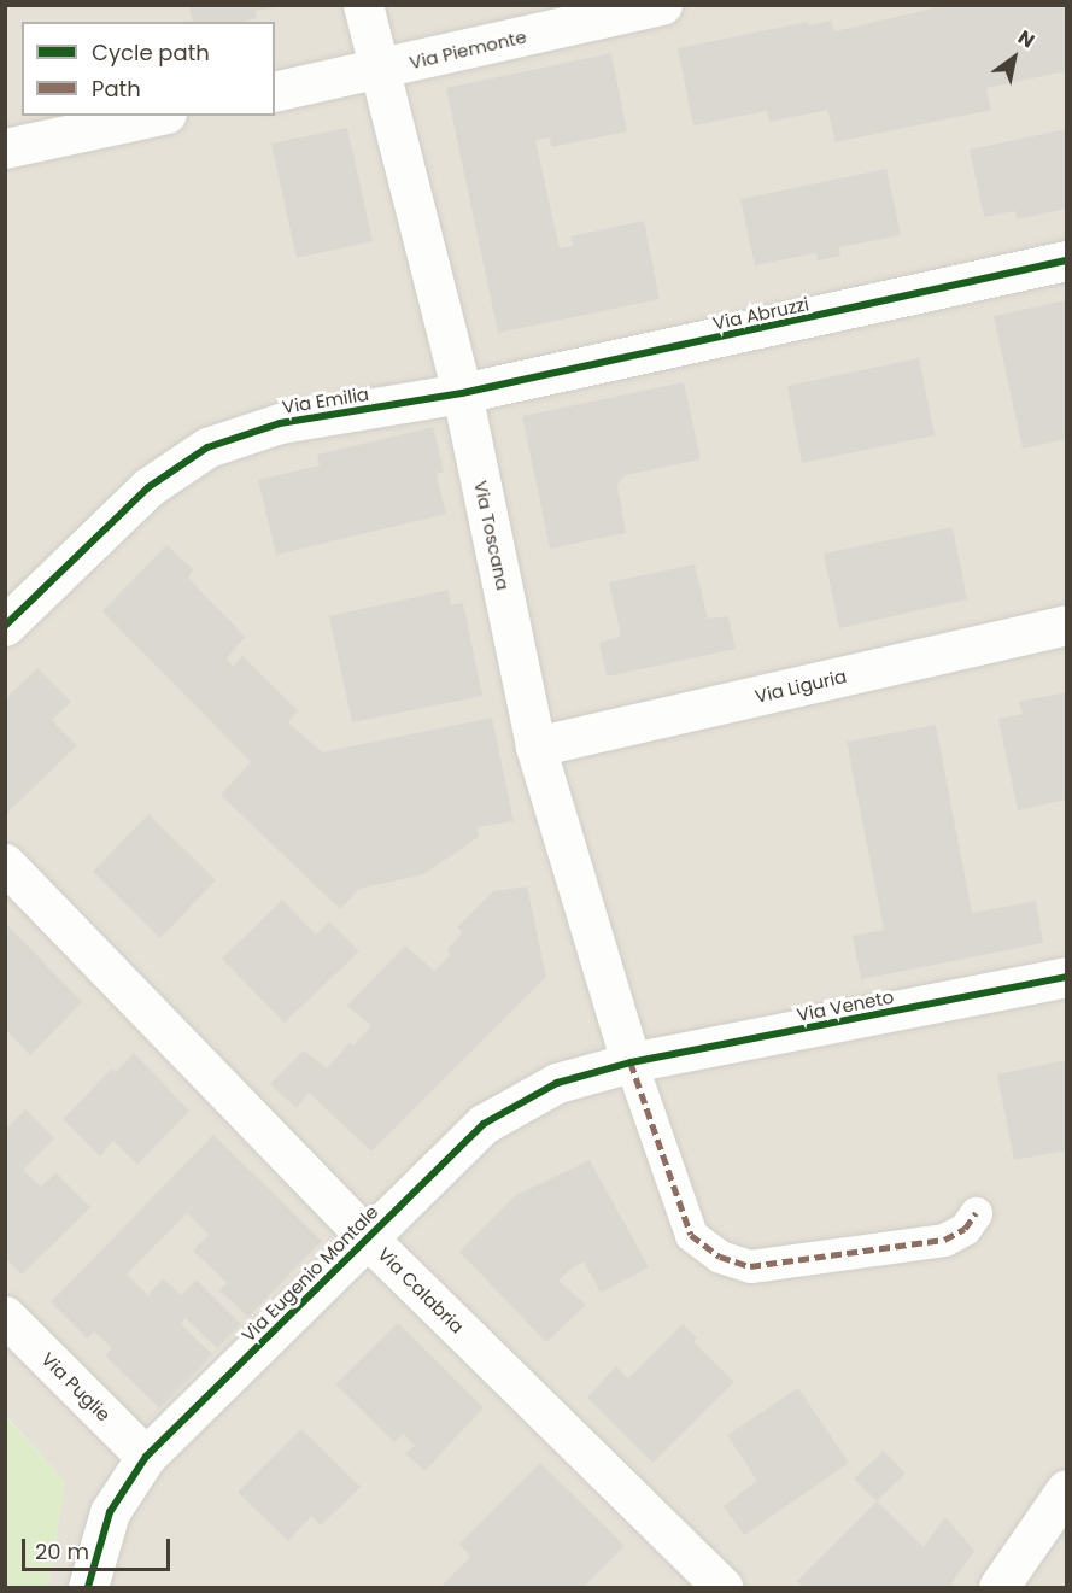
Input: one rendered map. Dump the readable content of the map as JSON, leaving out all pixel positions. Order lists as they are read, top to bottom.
{
  "streets": {
    "street": [
      "Via Piemonte",
      "Via Abruzzi",
      "Via Emilia",
      "Via Toscana",
      "Via Liguria",
      "Via Veneto",
      "Via Eugenio Montale",
      "Via Calabria",
      "Via Puglie"
    ]
  },
  "crossings": [
    ["Via Piemonte", "Via Toscana"],
    ["Via Abruzzi", "Via Emilia"],
    ["Via Abruzzi", "Via Toscana"],
    ["Via Emilia", "Via Toscana"],
    ["Via Toscana", "Via Liguria"],
    ["Via Toscana", "Via Veneto"],
    ["Via Toscana", "Via Eugenio Montale"],
    ["Via Veneto", "Via Eugenio Montale"],
    ["Via Eugenio Montale", "Via Calabria"],
    ["Via Eugenio Montale", "Via Puglie"]
  ],
  "legend": ["Cycle path", "Path"],
  "scale_bar": "20 m",
  "north": "top right"
}
